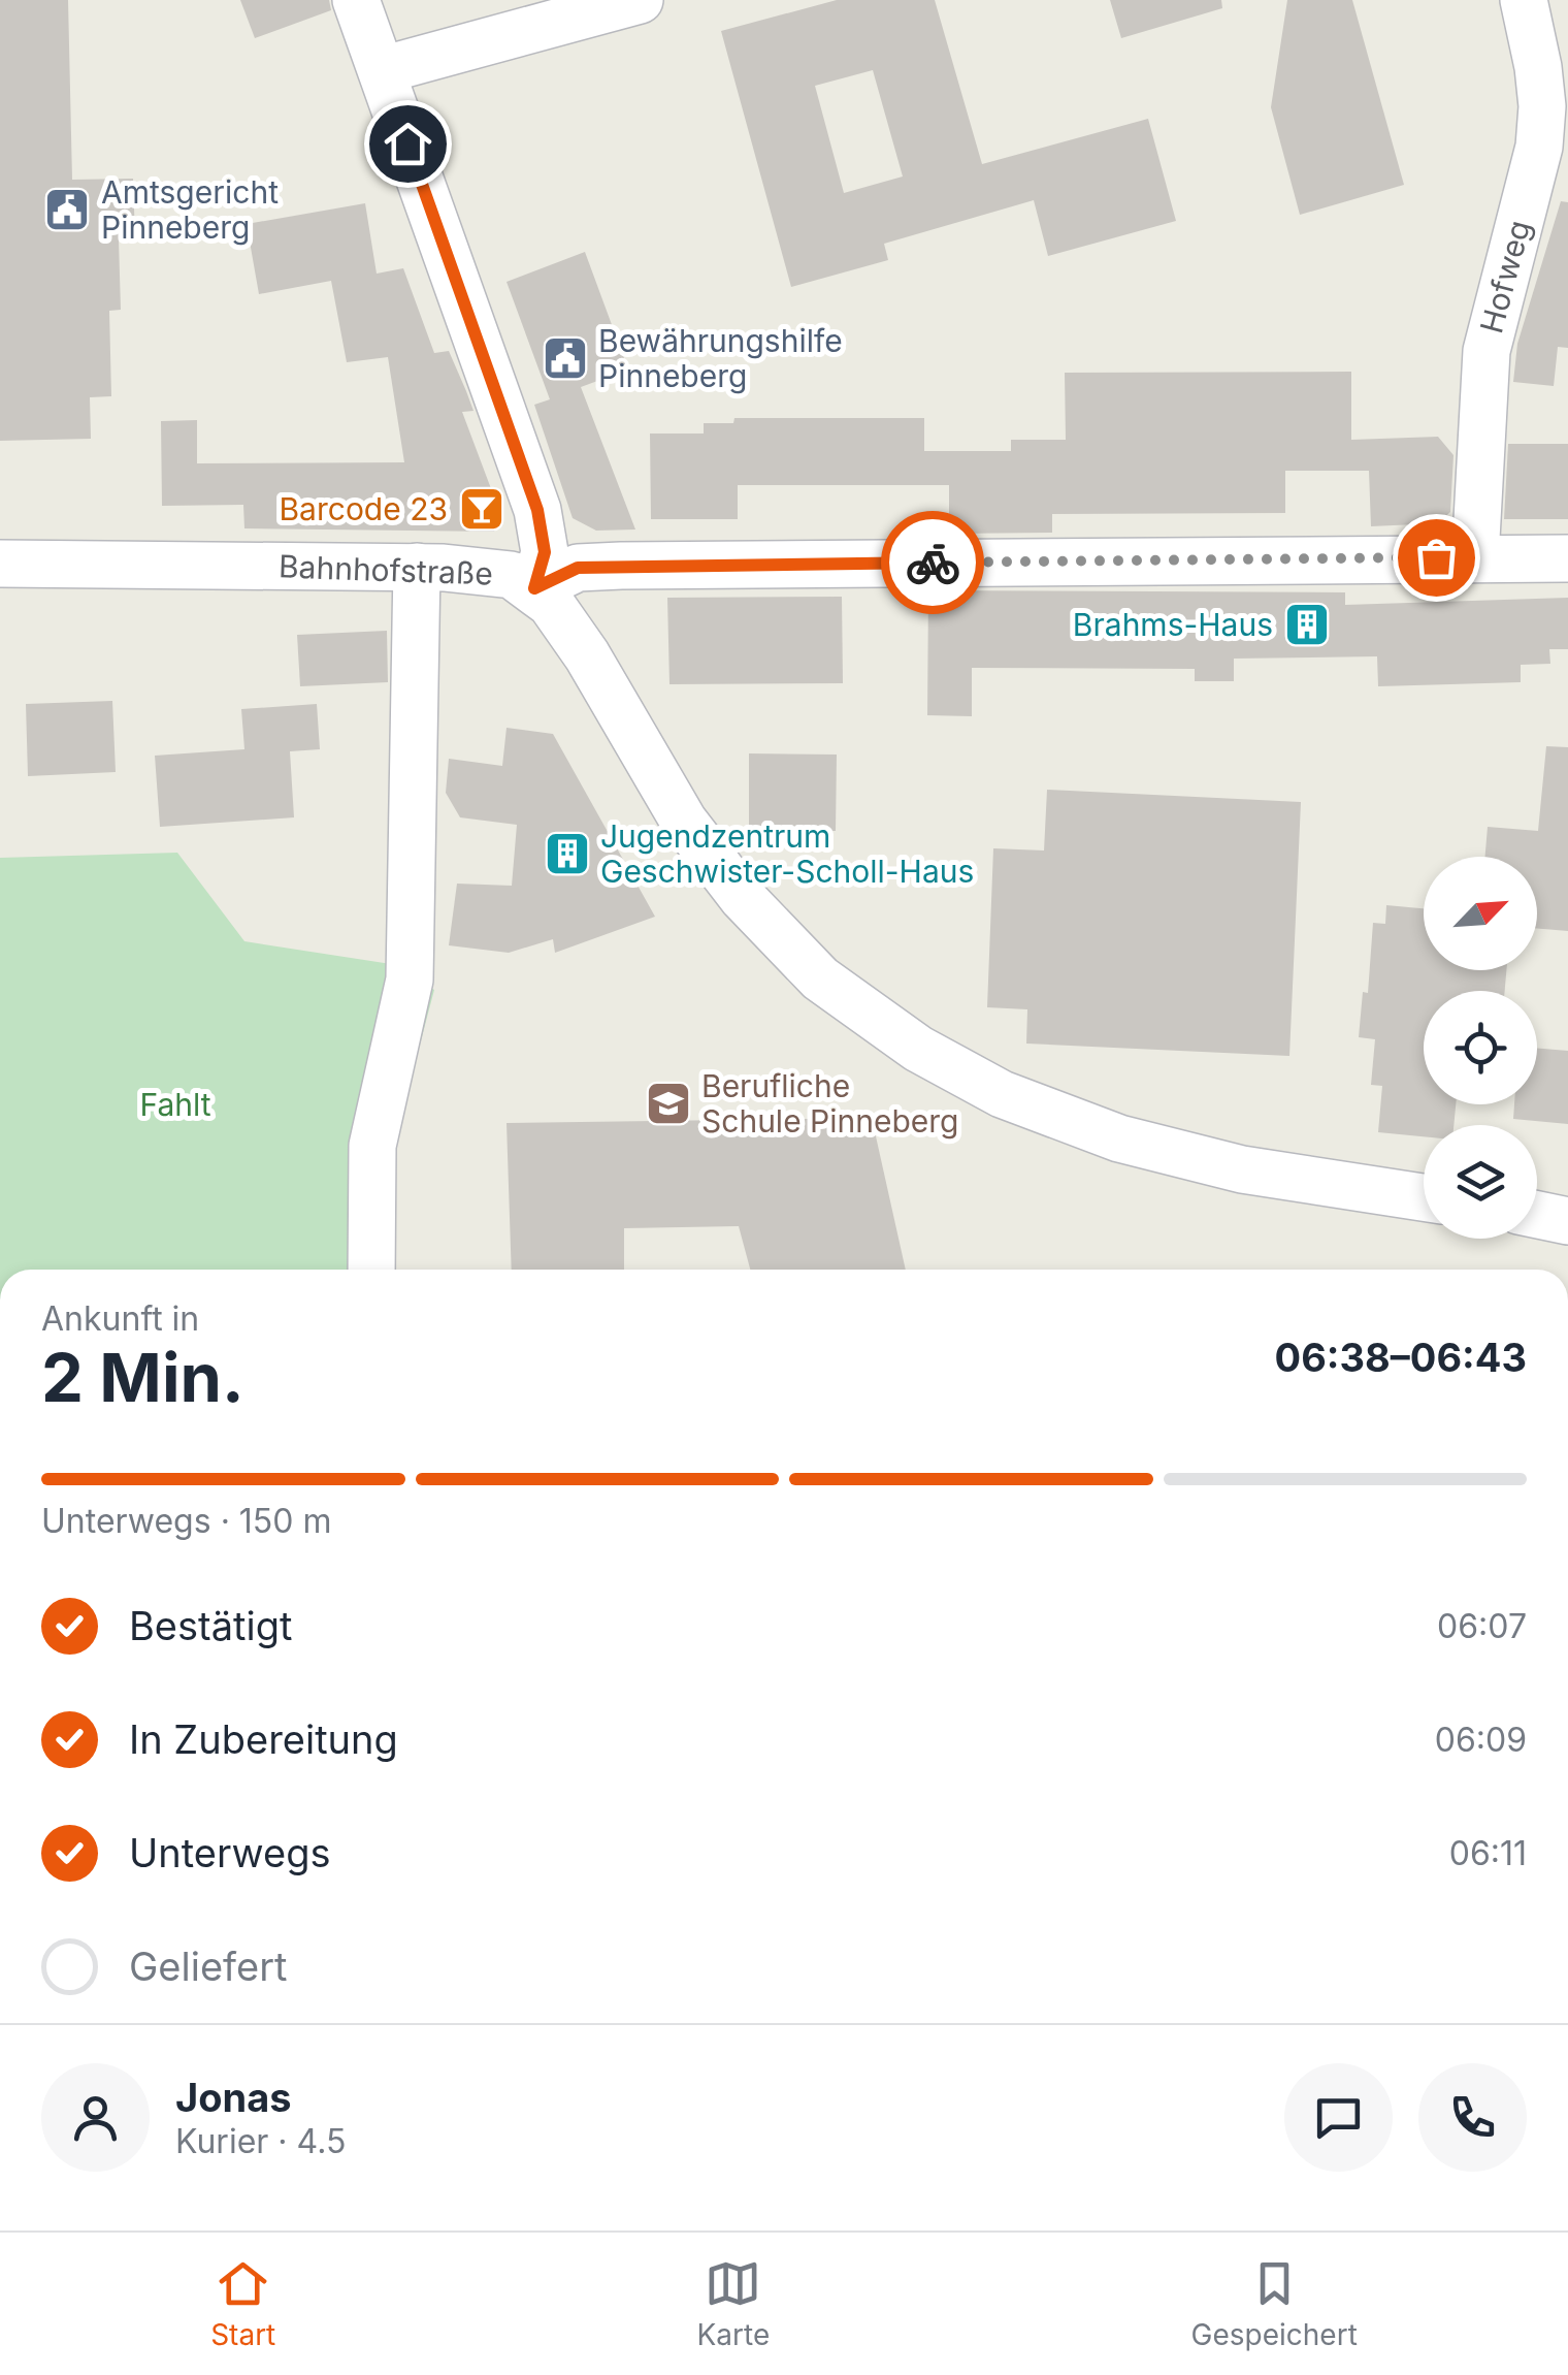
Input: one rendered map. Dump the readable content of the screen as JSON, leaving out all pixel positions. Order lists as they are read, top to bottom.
{
  "streets": {
    "street": ["Hofweg", "Bahnhofstraße"]
  },
  "crossings": [
    ["Hofweg", "Bahnhofstraße"]
  ],
  "parks": ["Fahlt"],
  "places": {
    "public building": ["Amtsgericht Pinneberg", "Bewährungshilfe Pinneberg"],
    "bar": ["Barcode 23"],
    "building": ["Brahms-Haus", "Jugendzentrum Geschwister-Scholl-Haus"],
    "school or university": ["Berufliche Schule Pinneberg"]
  },
  "north": "top right",
  "page": {
    "heading": ["2 Min.", "Ankunft in", "06:38–06:43"],
    "panel": ["Jonas", "Kurier · 4.5"],
    "bar": "Unterwegs · 150 m",
    "list": [
      ["Bestätigt", "06:07"],
      ["In Zubereitung", "06:09"],
      ["Unterwegs", "06:11"],
      "Geliefert"
    ],
    "tabs": ["Start", "Karte", "Gespeichert"]
  }
}
